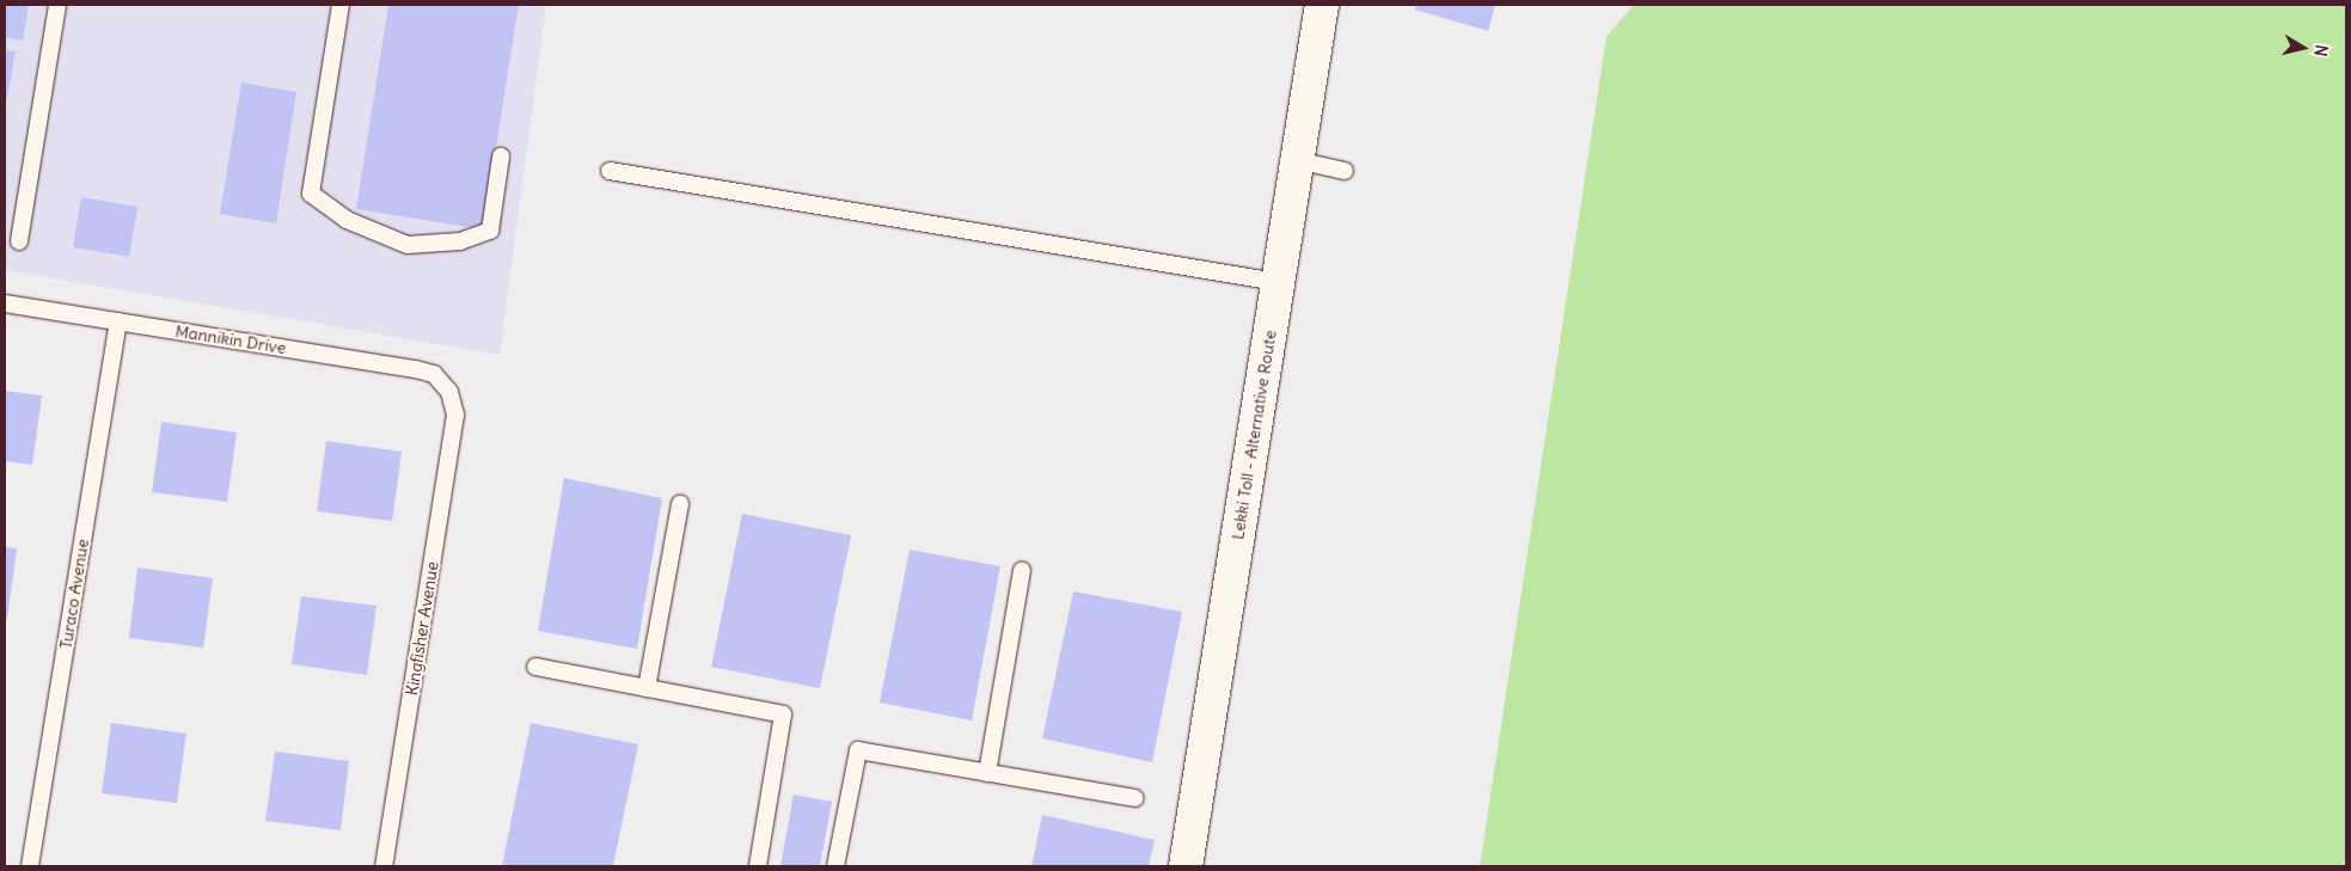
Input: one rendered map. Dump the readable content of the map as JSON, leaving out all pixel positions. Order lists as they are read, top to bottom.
{
  "streets": {
    "street": ["Lekki Toll - Alternative Route"],
    "lane": ["Mannikin Drive", "Turaco Avenue", "Kingfisher Avenue"]
  },
  "crossings": [
    ["Mannikin Drive", "Turaco Avenue"],
    ["Mannikin Drive", "Kingfisher Avenue"]
  ],
  "north": "right"
}
